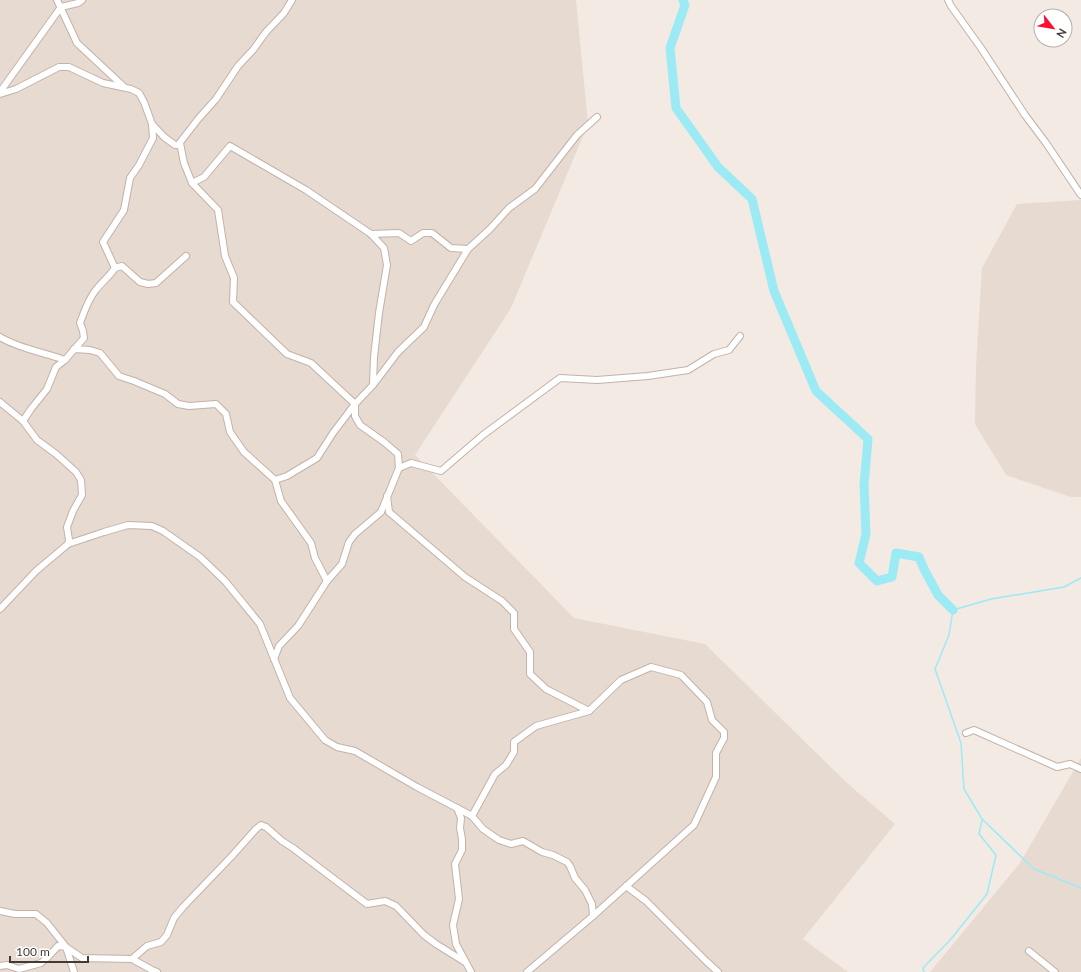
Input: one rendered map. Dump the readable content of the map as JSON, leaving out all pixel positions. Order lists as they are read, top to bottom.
{
  "scale_bar": "100 m",
  "north": "bottom right"
}
